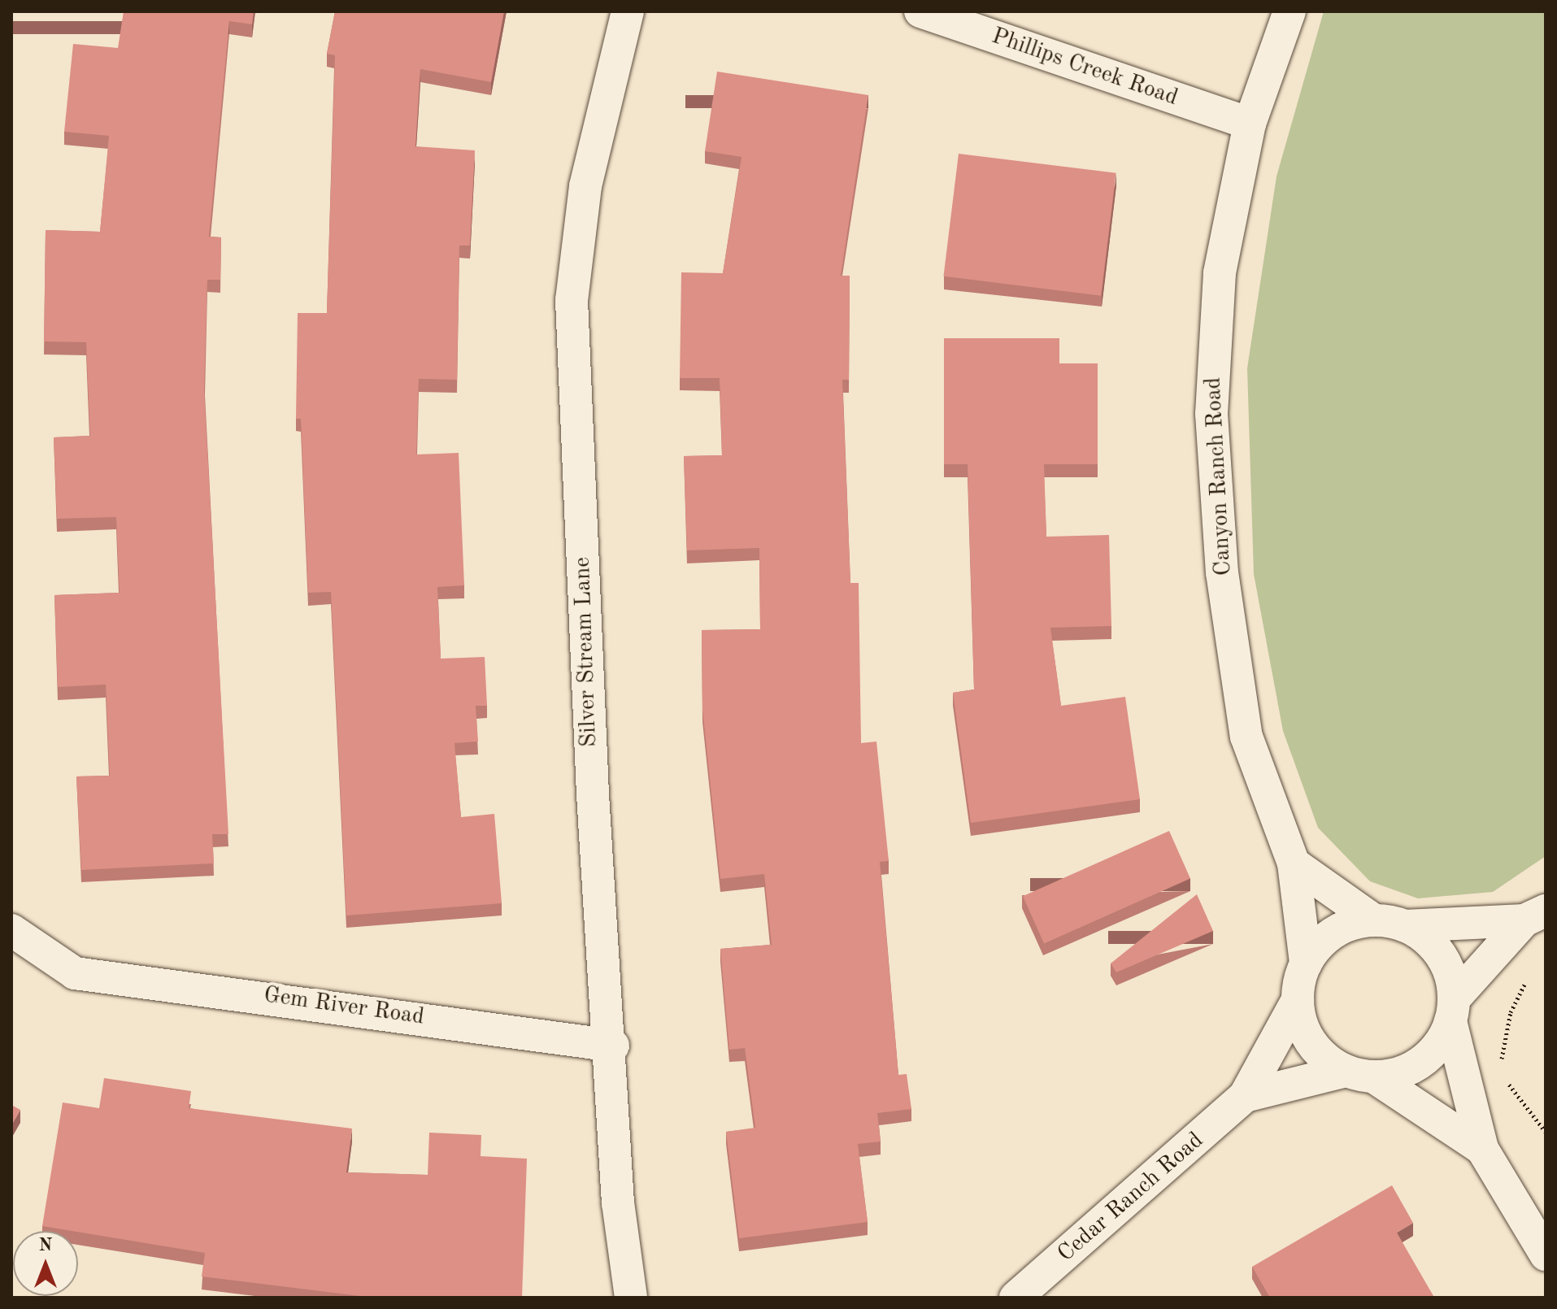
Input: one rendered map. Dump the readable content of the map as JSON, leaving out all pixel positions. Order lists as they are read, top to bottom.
{
  "streets": {
    "street": [
      "Phillips Creek Road",
      "Canyon Ranch Road",
      "Silver Stream Lane",
      "Gem River Road",
      "Cedar Ranch Road"
    ]
  },
  "crossings": [
    ["Phillips Creek Road", "Canyon Ranch Road"],
    ["Canyon Ranch Road", "Cedar Ranch Road"],
    ["Silver Stream Lane", "Gem River Road"]
  ],
  "north": "top"
}
